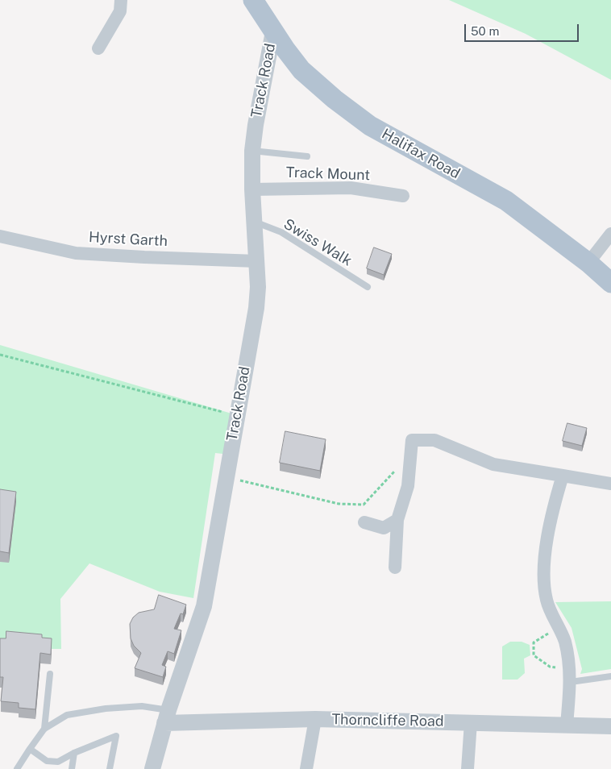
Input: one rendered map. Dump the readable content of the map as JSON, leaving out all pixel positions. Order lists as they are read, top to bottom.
{
  "streets": {
    "main road": ["Halifax Road"],
    "street": [
      "Track Road",
      "Track Mount",
      "Hyrst Garth",
      "Thorncliffe Road"
    ],
    "lane": ["Swiss Walk"]
  },
  "crossings": [
    ["Track Road", "Halifax Road"],
    ["Track Road", "Track Mount"],
    ["Track Road", "Hyrst Garth"],
    ["Track Road", "Swiss Walk"],
    ["Track Road", "Thorncliffe Road"]
  ],
  "scale_bar": "50 m"
}
